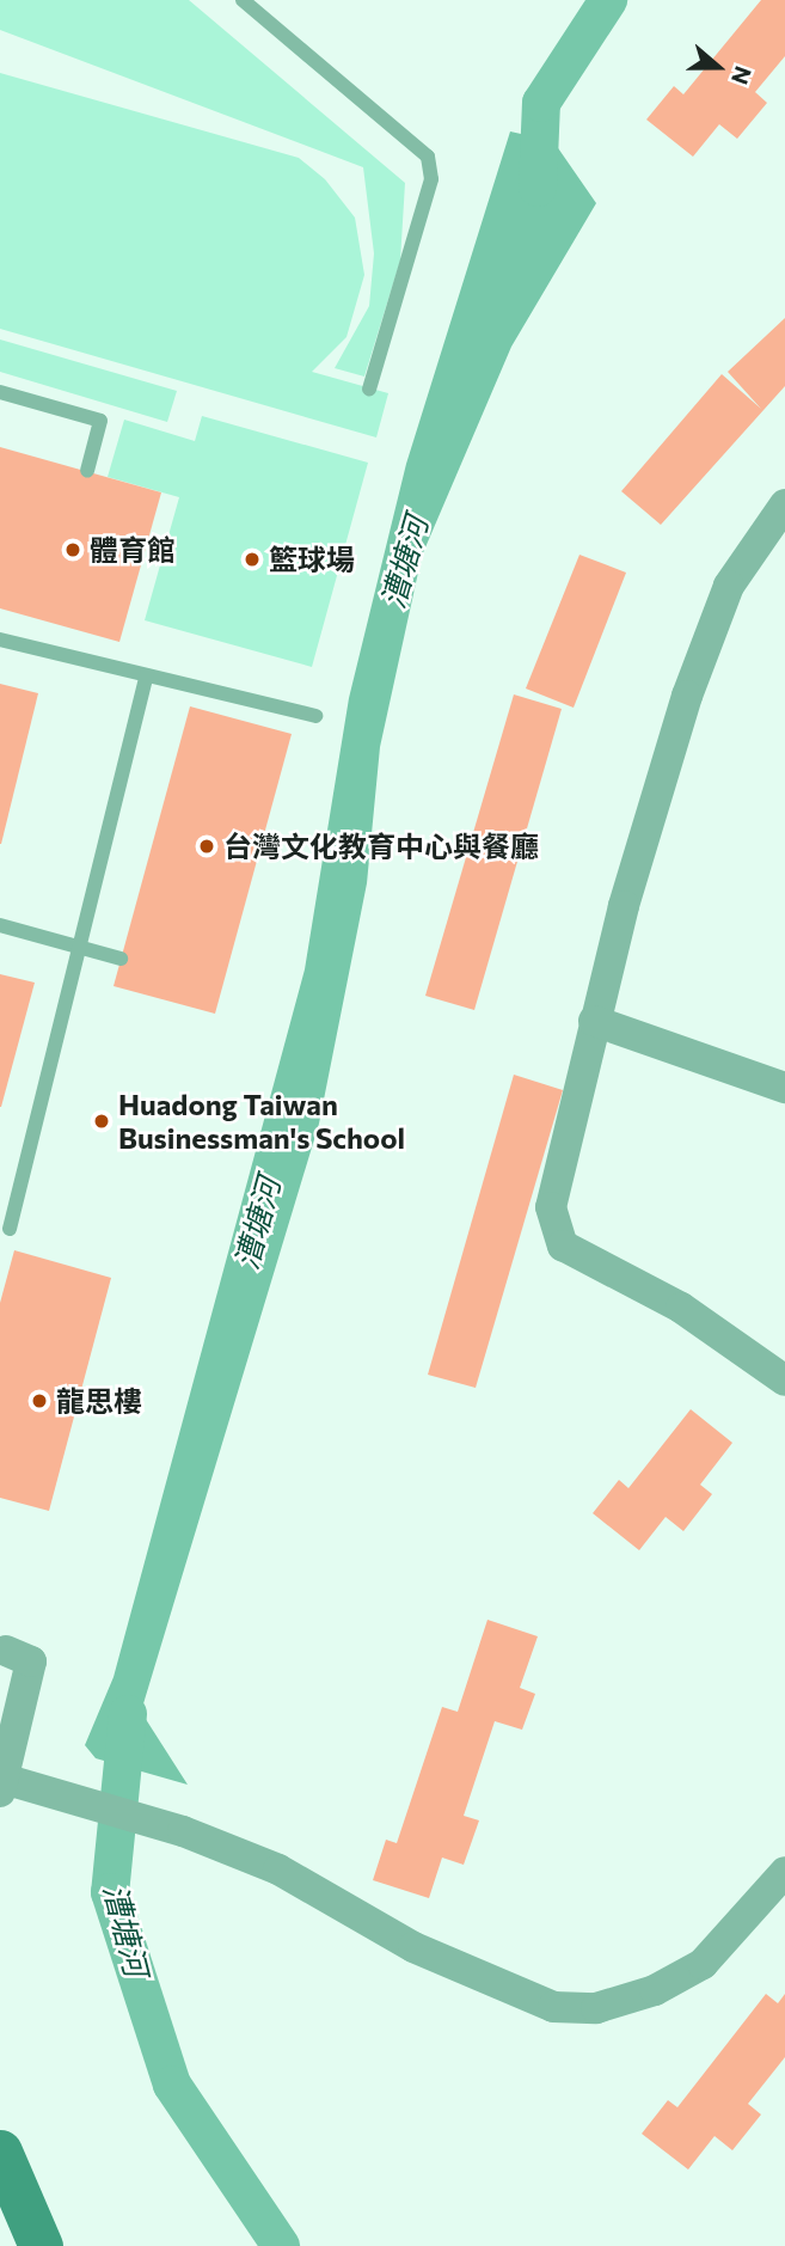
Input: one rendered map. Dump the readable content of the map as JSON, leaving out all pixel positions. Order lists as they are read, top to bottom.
{
  "water": ["漕塘河"],
  "places": [
    "體育館",
    "籃球場",
    "台灣文化教育中心與餐廳",
    "Huadong Taiwan Businessman's School",
    "龍思樓"
  ],
  "north": "right"
}
